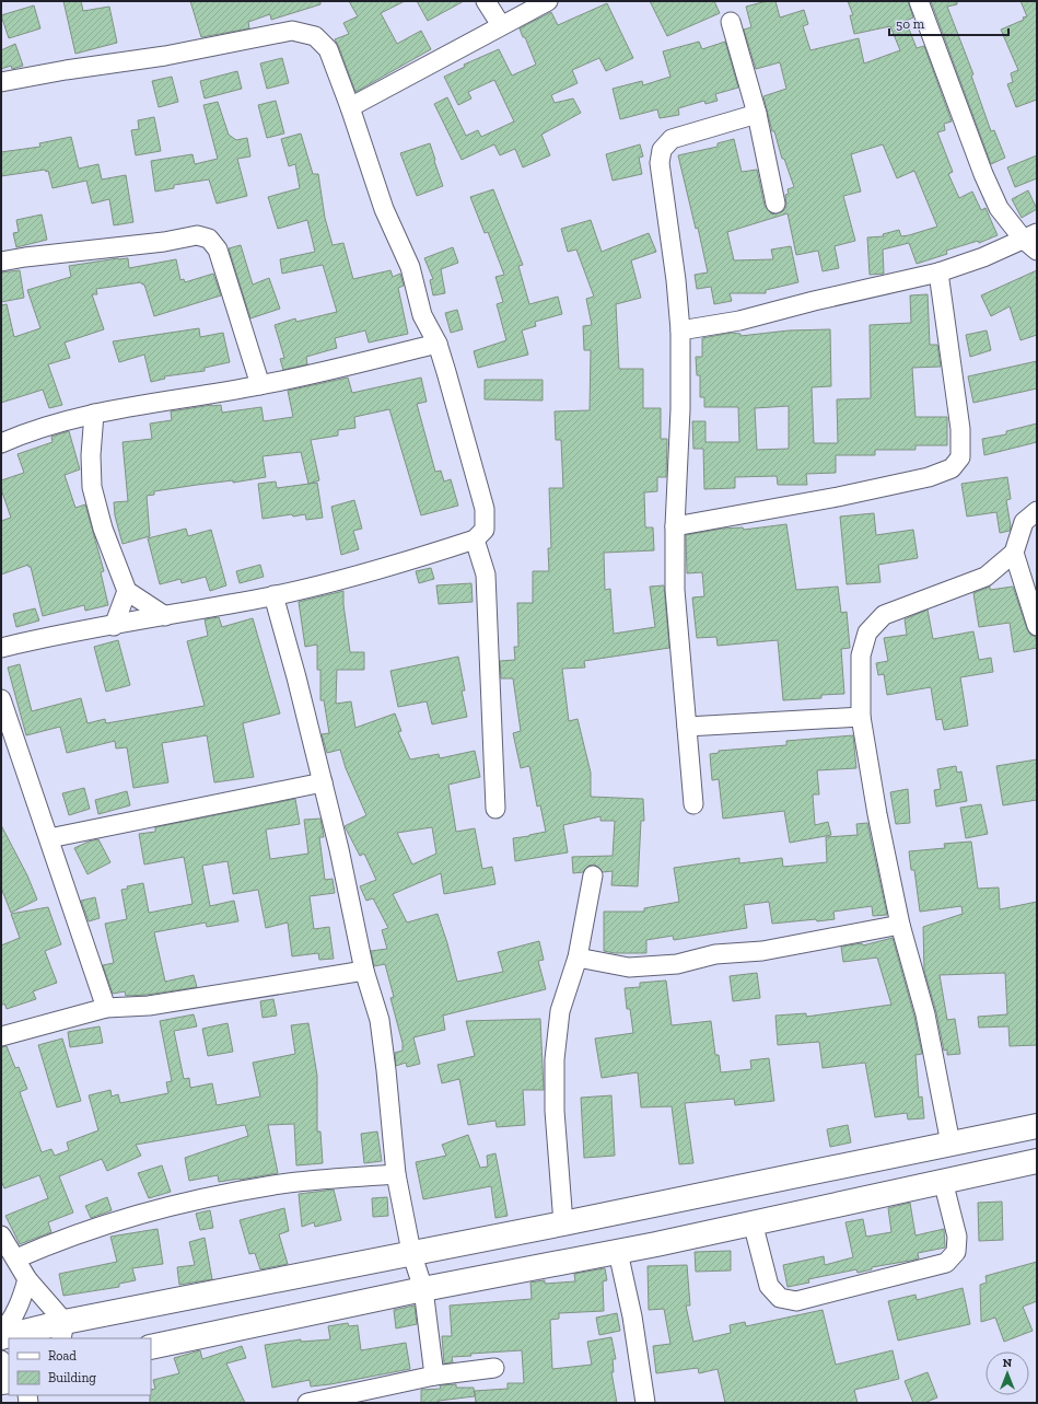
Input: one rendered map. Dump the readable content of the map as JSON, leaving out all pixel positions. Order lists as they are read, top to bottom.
{
  "legend": ["Road", "Building"],
  "scale_bar": "50 m",
  "north": "top"
}
